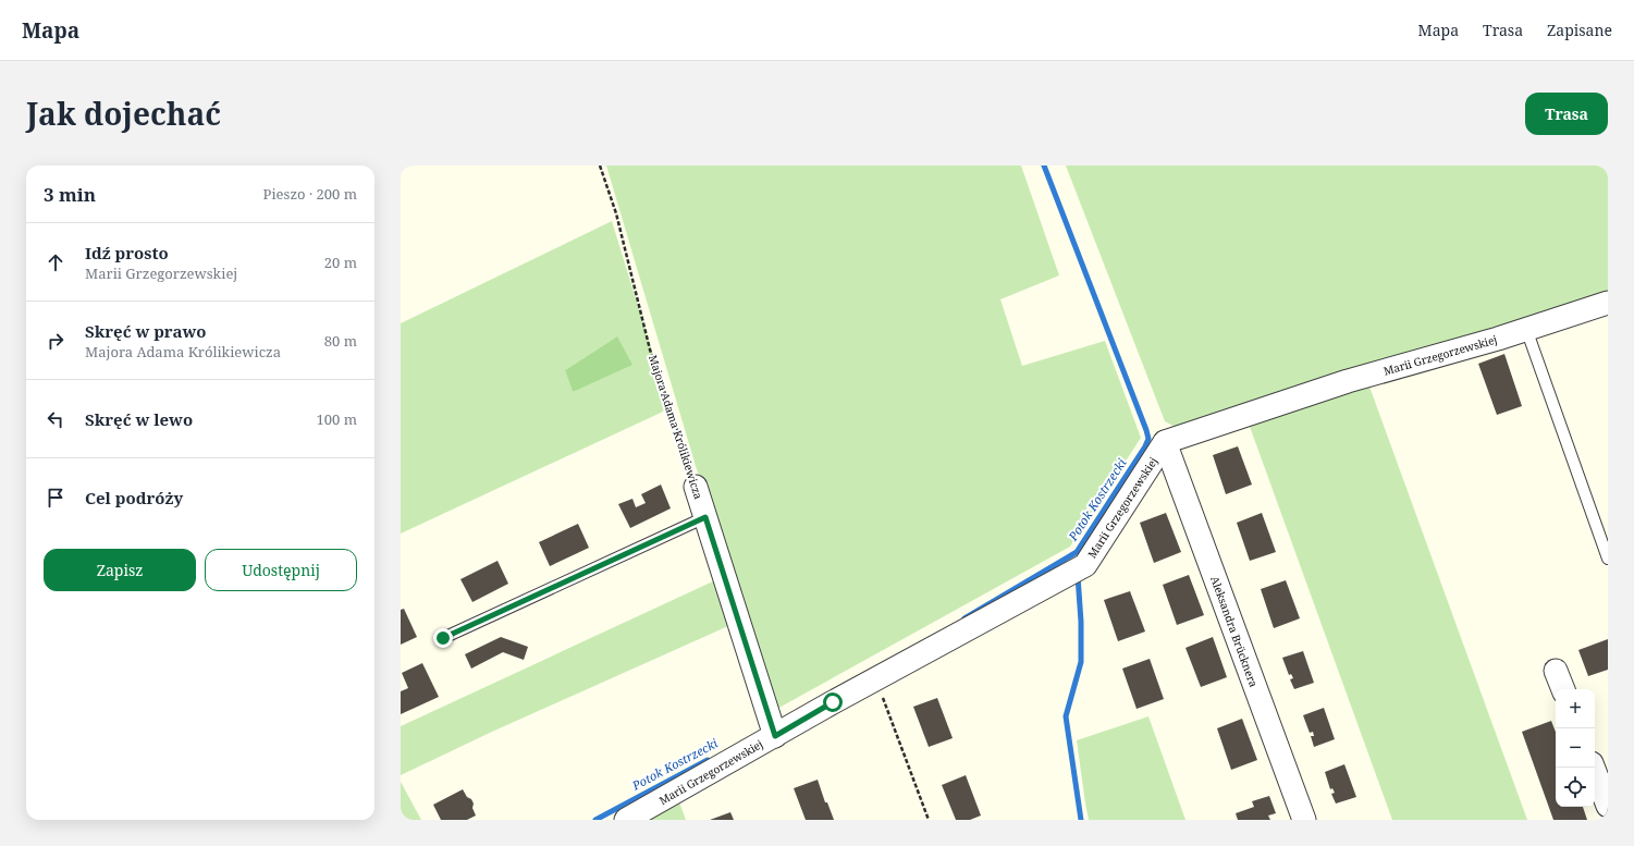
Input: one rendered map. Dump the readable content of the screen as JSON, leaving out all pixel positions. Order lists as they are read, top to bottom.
{
  "streets": {
    "street": ["Marii Grzegorzewskiej", "Majora Adama Królikiewicza", "Aleksandra Brücknera"]
  },
  "crossings": [
    ["Marii Grzegorzewskiej", "Majora Adama Królikiewicza"],
    ["Marii Grzegorzewskiej", "Aleksandra Brücknera"]
  ],
  "water": ["Potok Kostrzecki"],
  "page": {
    "header": "Mapa",
    "nav": ["Mapa", "Trasa", "Zapisane"],
    "title": "Jak dojechać",
    "buttons": [
      "Trasa",
      ["Zapisz", "Udostępnij"]
    ],
    "heading": ["3 min", "Pieszo · 200 m"],
    "list": [
      ["Idź prosto", "Marii Grzegorzewskiej", "20 m"],
      ["Skręć w prawo", "Majora Adama Królikiewicza", "80 m"],
      ["Skręć w lewo", "100 m"],
      "Cel podróży"
    ],
    "map_buttons": ["+", "−"]
  }
}
